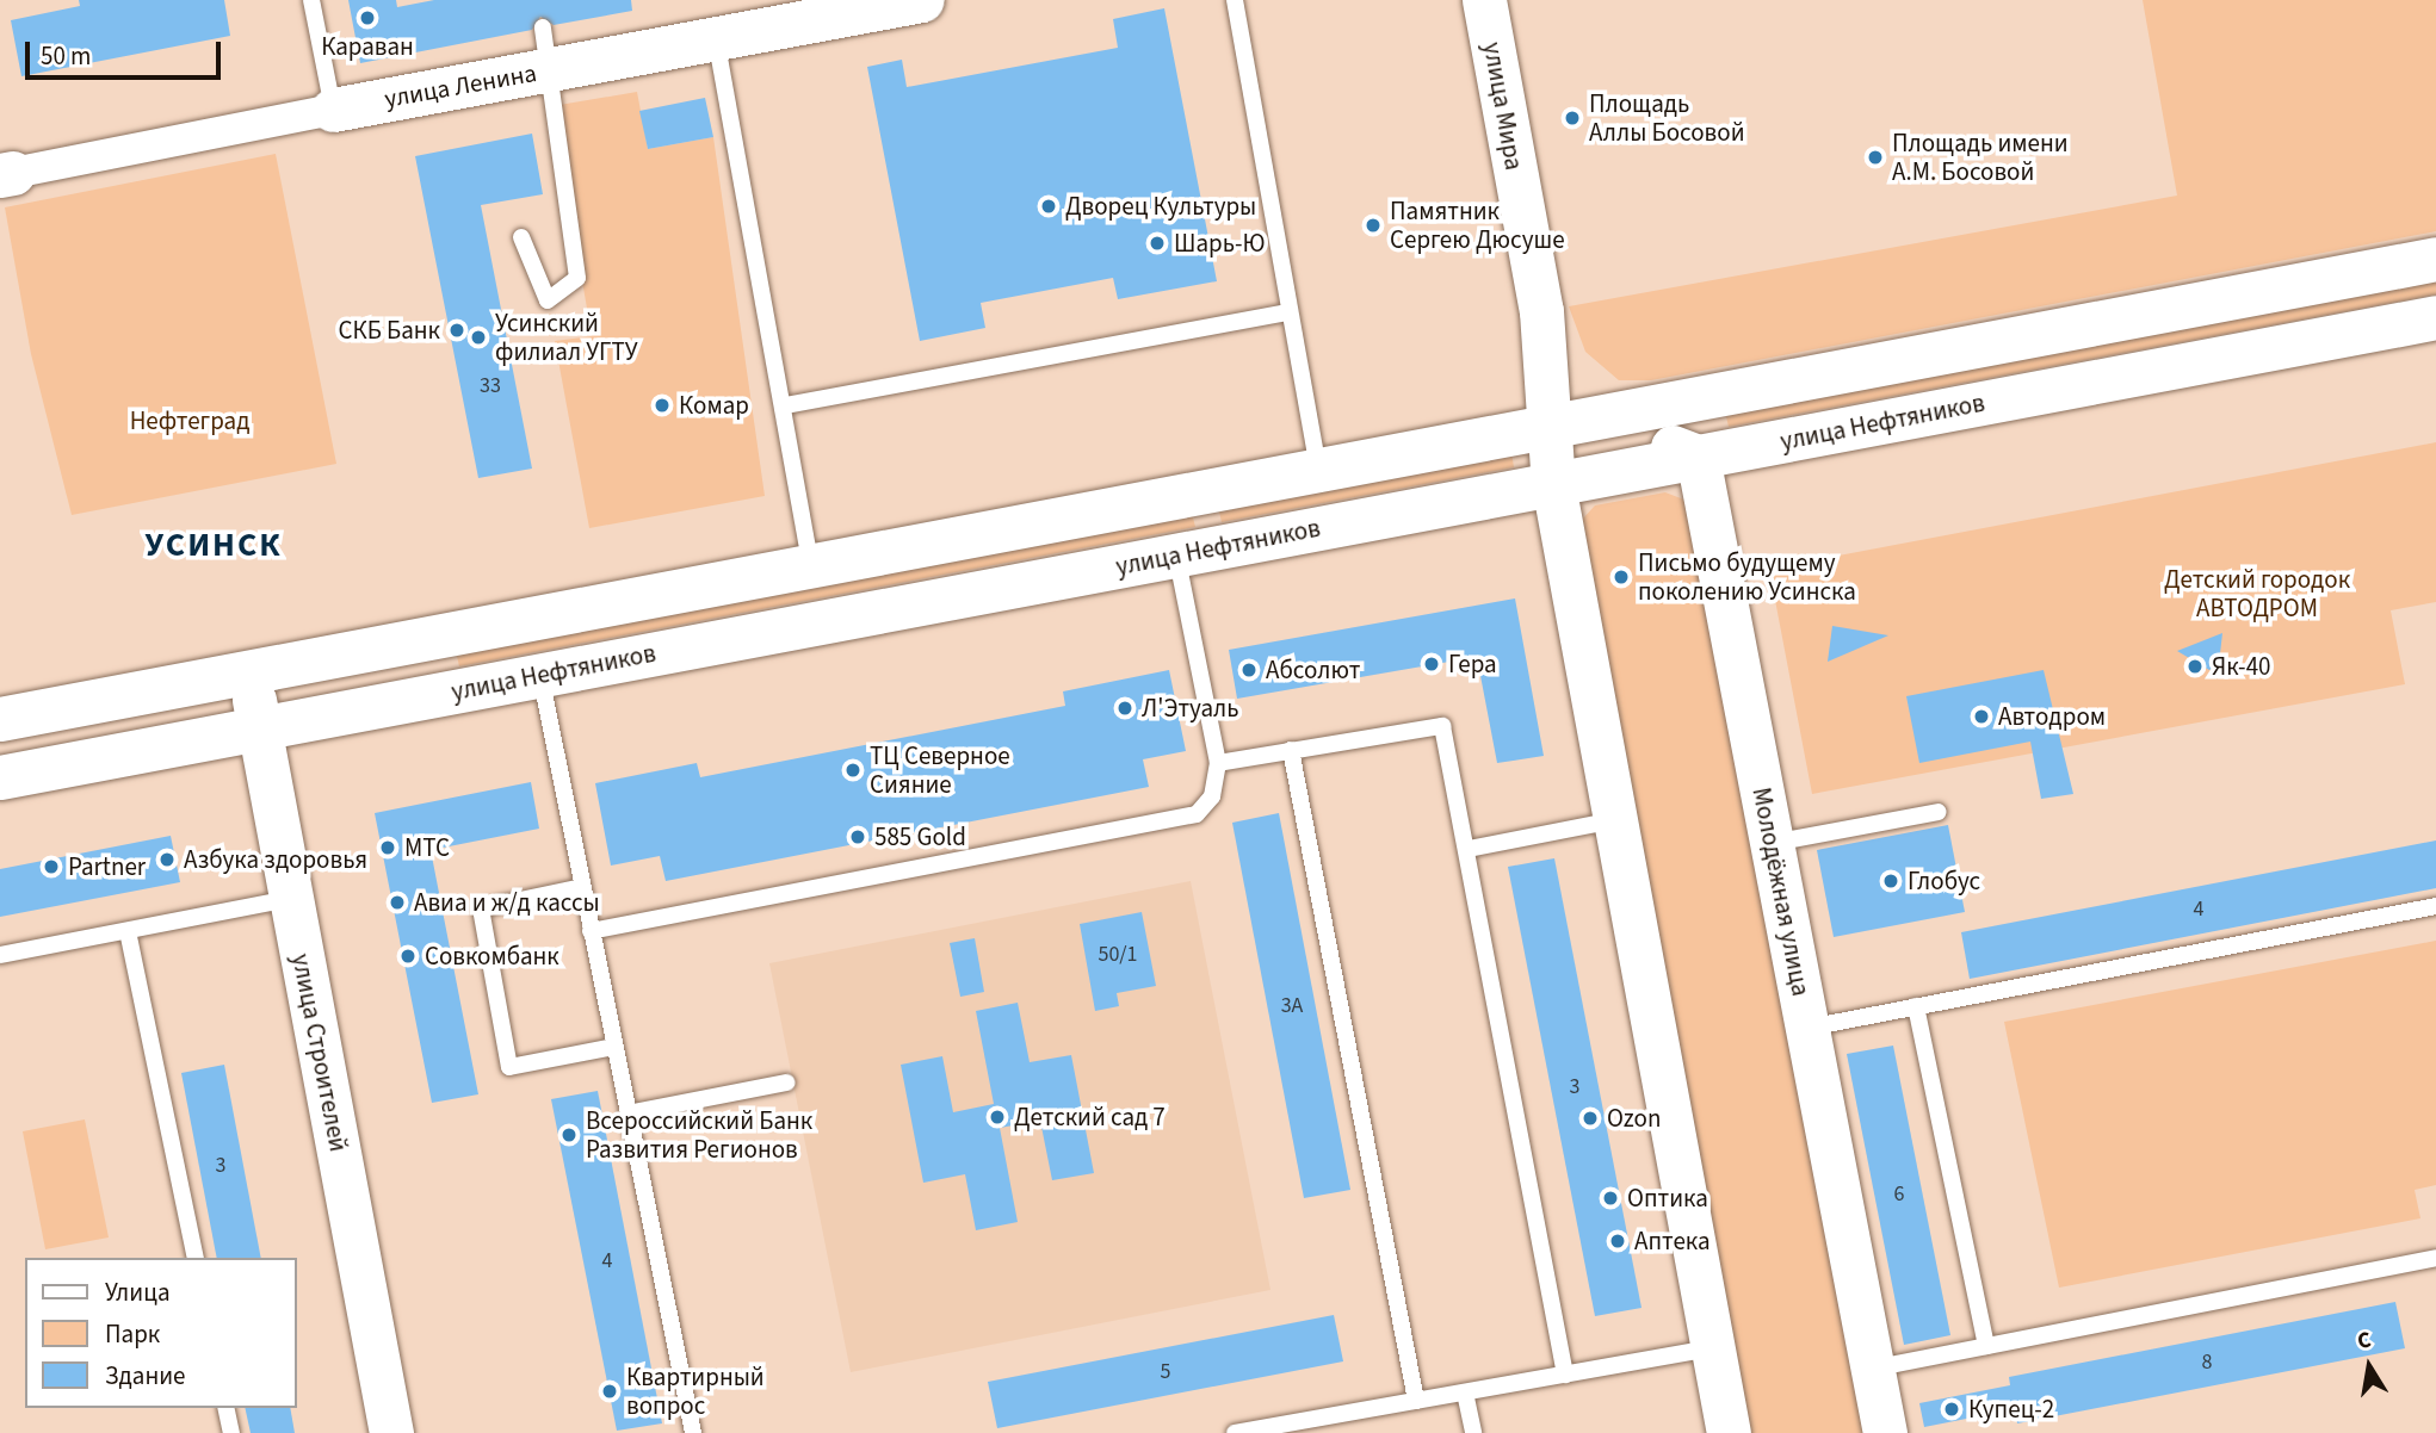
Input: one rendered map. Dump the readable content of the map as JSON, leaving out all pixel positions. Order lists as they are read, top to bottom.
{
  "streets": {
    "main road": [
      "улица Ленина",
      "улица Мира",
      "улица Нефтяников",
      "Молодёжная улица",
      "улица Строителей"
    ]
  },
  "crossings": [
    ["улица Нефтяников", "Молодёжная улица"],
    ["улица Нефтяников", "улица Строителей"]
  ],
  "districts": ["УСИНСК"],
  "parks": ["Нефтеград", "Детский городок АВТОДРОМ"],
  "places": [
    "Караван",
    "Площадь Аллы Босовой",
    "Площадь имени А.М. Босовой",
    "Дворец Культуры",
    "Памятник Сергею Дюсуше",
    "Шарь-Ю",
    "СКБ Банк",
    "Усинский филиал УГТУ",
    "Комар",
    "Письмо будущему поколению Усинска",
    "Гера",
    "Як-40",
    "Абсолют",
    "Л'Этуаль",
    "Автодром",
    "ТЦ Северное Сияние",
    "585 Gold",
    "МТС",
    "Азбука здоровья",
    "Partner",
    "Глобус",
    "Авиа и ж/д кассы",
    "Совкомбанк",
    "Детский сад 7",
    "Ozon",
    "Всероссийский Банк Развития Регионов",
    "Оптика",
    "Аптека",
    "Квартирный вопрос",
    "Купец-2"
  ],
  "house_numbers": [
    "33",
    "4",
    "50/1",
    "3А",
    "3",
    "3",
    "6",
    "4",
    "8",
    "5"
  ],
  "legend": ["Улица", "Парк", "Здание"],
  "scale_bar": "50 m",
  "north": "top"
}
